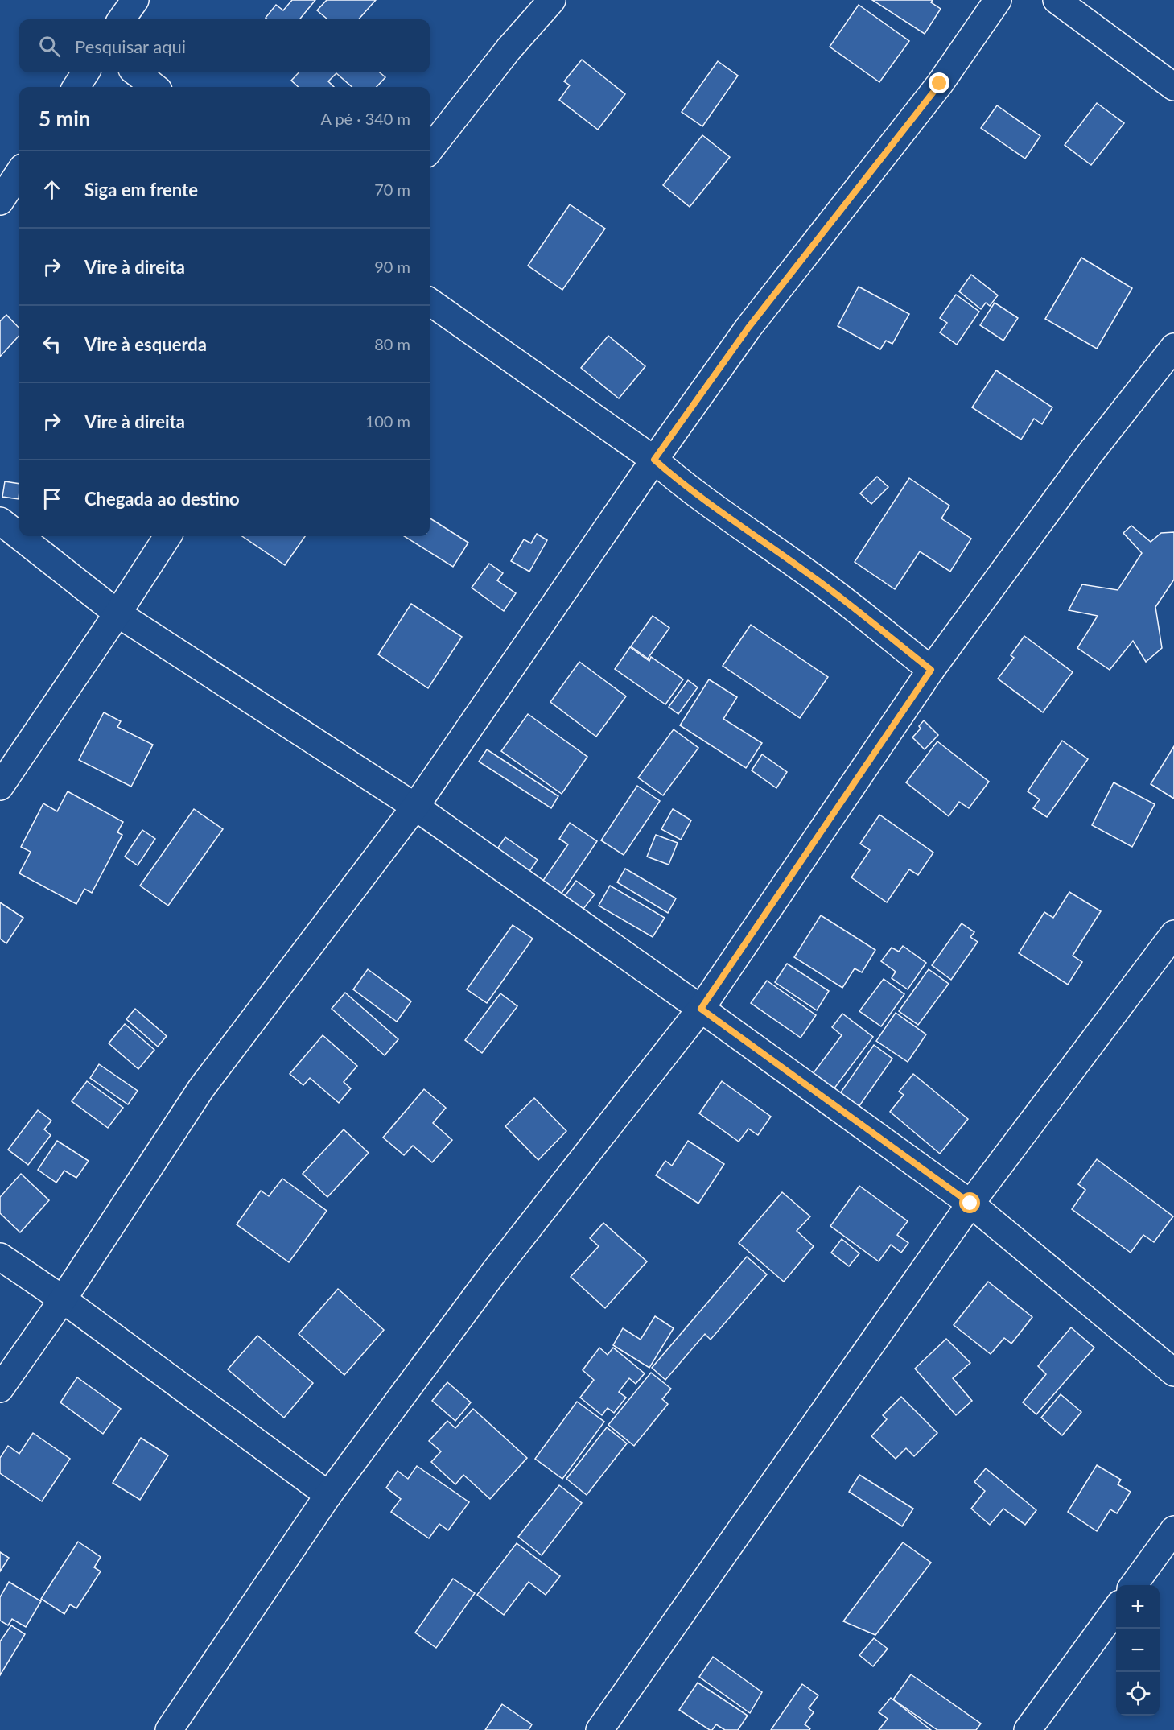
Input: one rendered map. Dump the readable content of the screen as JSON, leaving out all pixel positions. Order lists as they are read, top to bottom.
{
  "page": {
    "search": "Pesquisar aqui",
    "heading": ["5 min", "A pé · 340 m"],
    "list": [
      ["Siga em frente", "70 m"],
      ["Vire à direita", "90 m"],
      ["Vire à esquerda", "80 m"],
      ["Vire à direita", "100 m"],
      "Chegada ao destino"
    ],
    "map_buttons": ["+", "−"]
  }
}
